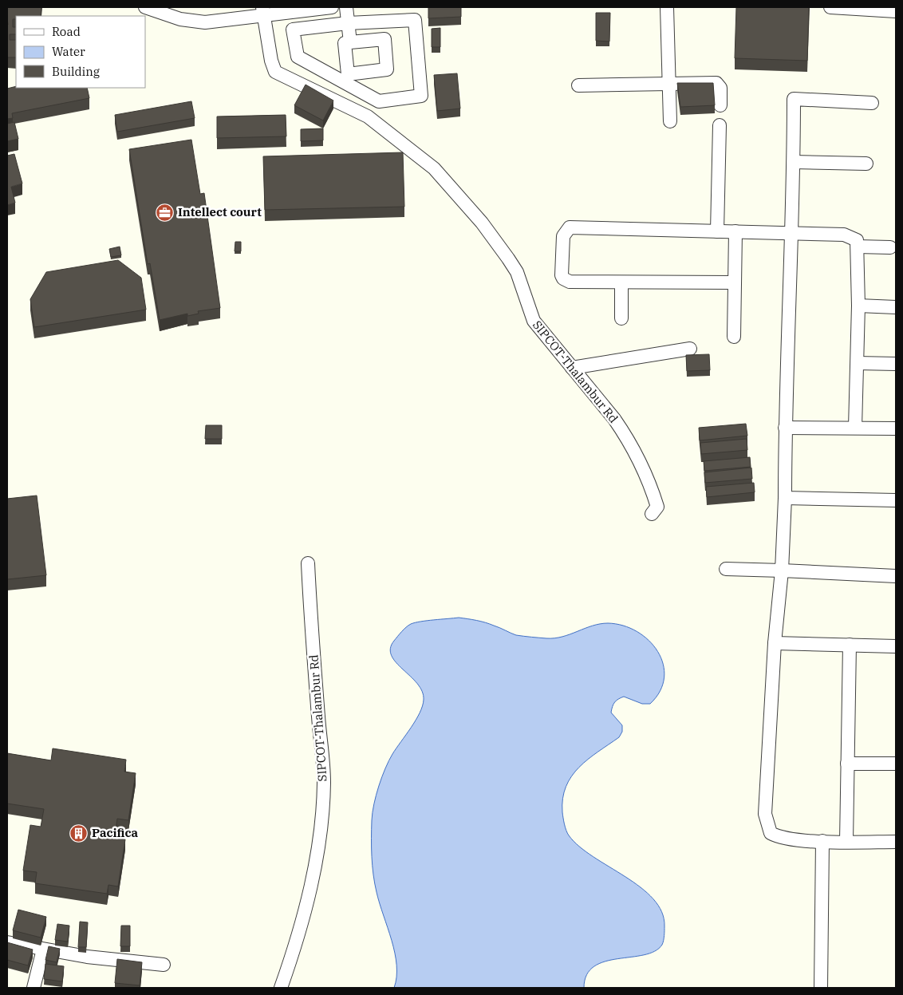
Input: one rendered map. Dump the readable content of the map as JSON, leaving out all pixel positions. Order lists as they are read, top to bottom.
{
  "streets": {
    "street": ["SIPCOT-Thalambur Rd"]
  },
  "places": {
    "office": ["Intellect court"],
    "building": ["Pacifica"]
  },
  "legend": ["Road", "Water", "Building"]
}
